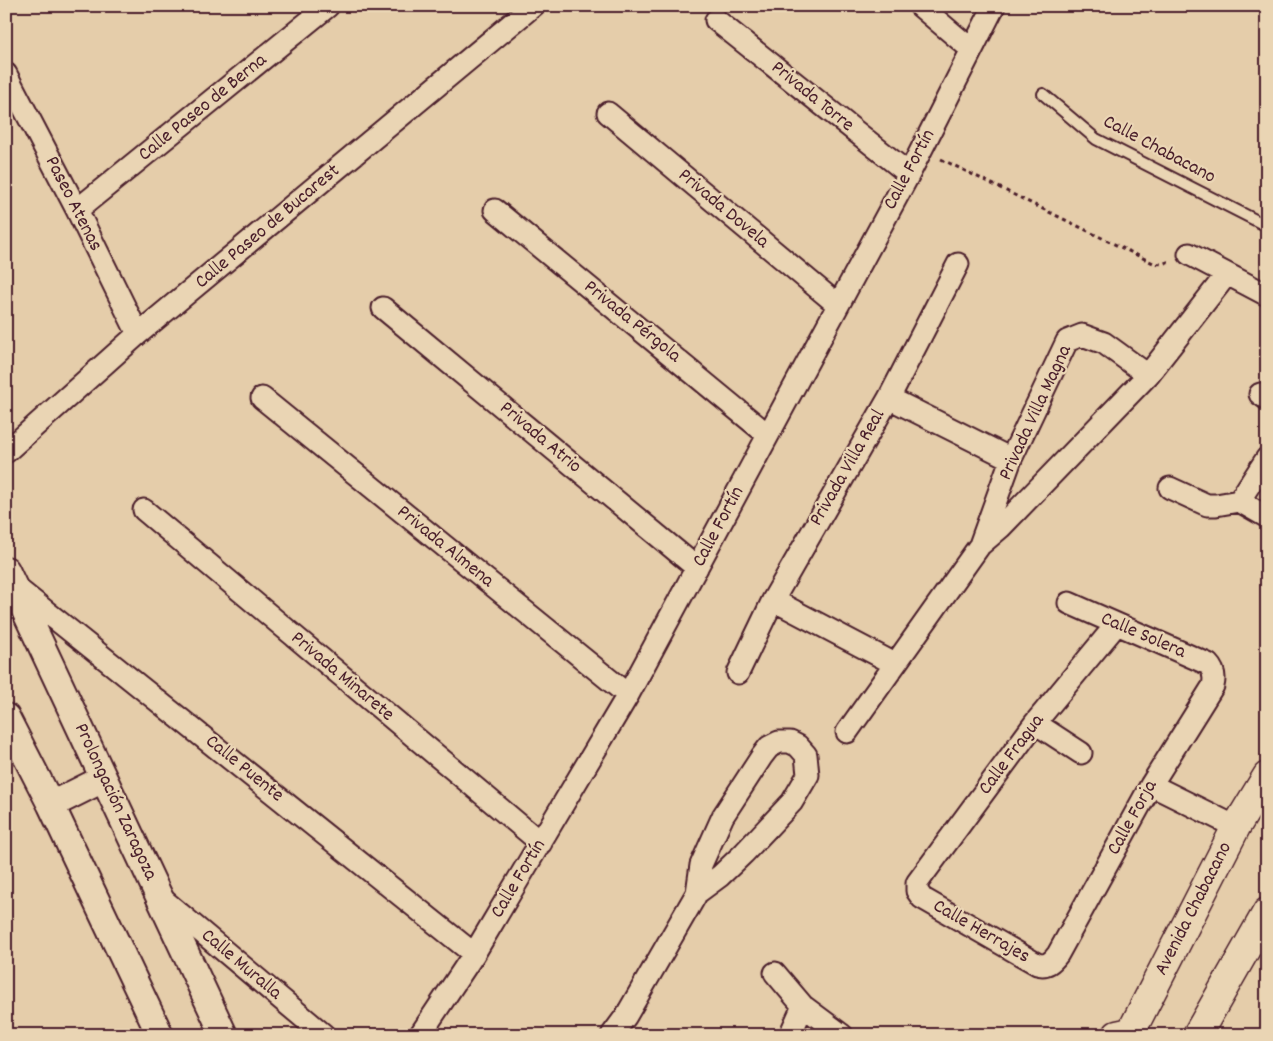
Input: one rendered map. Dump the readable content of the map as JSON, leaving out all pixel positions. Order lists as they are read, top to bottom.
{
  "streets": {
    "main road": ["Avenida Chabacano"],
    "street": [
      "Privada Torre",
      "Calle Paseo de Berna",
      "Calle Fortín",
      "Paseo Atenas",
      "Privada Dovela",
      "Calle Paseo de Bucarest",
      "Privada Pérgola",
      "Privada Villa Magna",
      "Privada Atrio",
      "Privada Villa Real",
      "Privada Almena",
      "Calle Solera",
      "Privada Minarete",
      "Calle Fragua",
      "Calle Puente",
      "Prolongación Zaragoza",
      "Calle Forja",
      "Calle Herrajes",
      "Calle Muralla"
    ],
    "lane": ["Calle Chabacano"]
  },
  "crossings": [
    ["Privada Torre", "Calle Fortín"],
    ["Calle Paseo de Berna", "Paseo Atenas"],
    ["Calle Fortín", "Privada Dovela"],
    ["Calle Fortín", "Privada Pérgola"],
    ["Calle Fortín", "Privada Atrio"],
    ["Calle Fortín", "Privada Almena"],
    ["Calle Fortín", "Privada Minarete"],
    ["Calle Fortín", "Calle Puente"],
    ["Paseo Atenas", "Calle Paseo de Bucarest"],
    ["Calle Solera", "Calle Fragua"],
    ["Calle Solera", "Calle Forja"],
    ["Calle Fragua", "Calle Herrajes"],
    ["Calle Puente", "Prolongación Zaragoza"],
    ["Prolongación Zaragoza", "Calle Muralla"],
    ["Calle Forja", "Calle Herrajes"]
  ]
}
